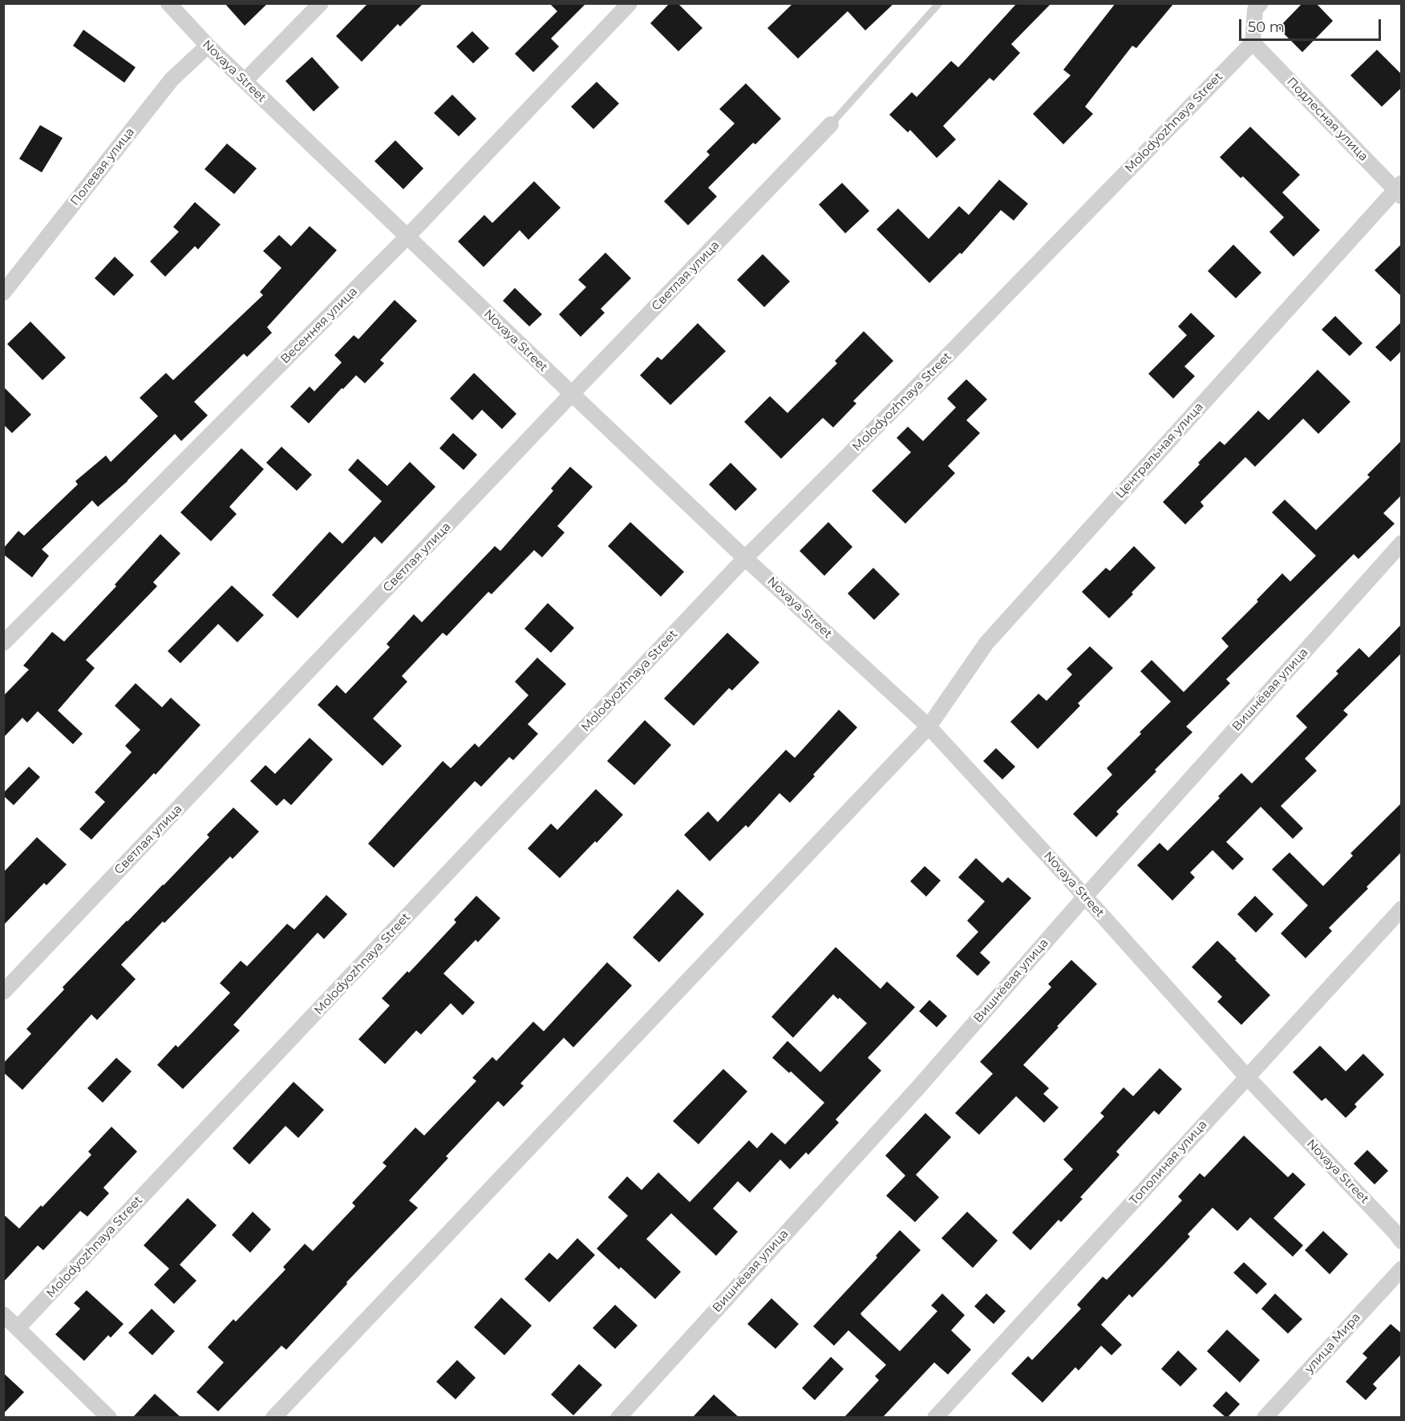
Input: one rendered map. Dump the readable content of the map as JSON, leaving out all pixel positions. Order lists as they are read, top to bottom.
{
  "streets": {
    "street": [
      "Novaya Street",
      "Подлесная улица",
      "Molodyozhnaya Street",
      "Полевая улица",
      "Светлая улица",
      "Весенняя улица",
      "Центральная улица",
      "Вишнёвая улица",
      "Тополиная улица",
      "улица Мира"
    ]
  },
  "crossings": [
    ["Novaya Street", "Molodyozhnaya Street"],
    ["Novaya Street", "Полевая улица"],
    ["Novaya Street", "Светлая улица"],
    ["Novaya Street", "Весенняя улица"],
    ["Novaya Street", "Центральная улица"],
    ["Novaya Street", "Вишнёвая улица"],
    ["Novaya Street", "Тополиная улица"],
    ["Подлесная улица", "Molodyozhnaya Street"],
    ["Подлесная улица", "Центральная улица"]
  ],
  "scale_bar": "50 m"
}
